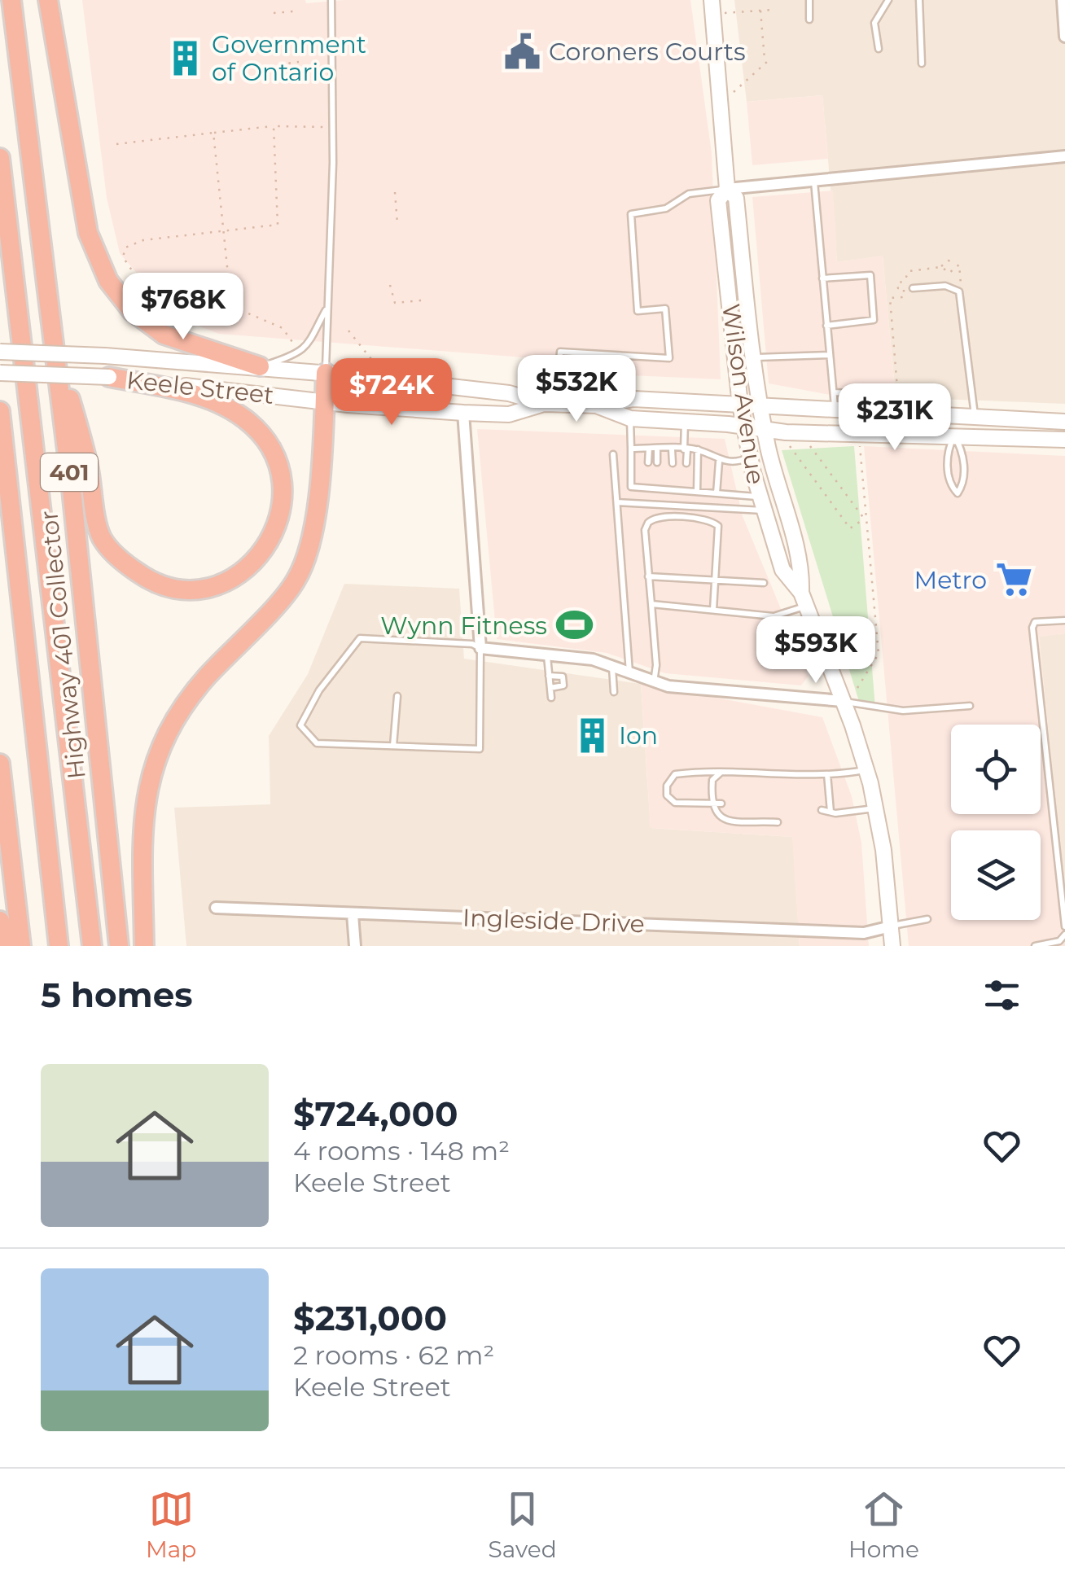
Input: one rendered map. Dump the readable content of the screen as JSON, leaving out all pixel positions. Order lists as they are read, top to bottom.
{
  "streets": {
    "highway": ["401", "Highway 401 Collector"],
    "main road": ["Keele Street", "Wilson Avenue"],
    "street": ["Ingleside Drive"]
  },
  "crossings": [
    ["Keele Street", "Wilson Avenue"],
    ["Wilson Avenue", "Ingleside Drive"]
  ],
  "places": {
    "public building": ["Coroners Courts"],
    "building": ["Government of Ontario", "Ion"],
    "supermarket": ["Metro"],
    "sports": ["Wynn Fitness"]
  },
  "page": {
    "price": [
      "$768K",
      "$532K",
      "$724K",
      "$231K",
      "$593K"
    ],
    "heading": "5 homes",
    "list": [
      {
        "name": "$724,000",
        "note": "4 rooms · 148 m² · Keele Street"
      },
      {
        "name": "$231,000",
        "note": "2 rooms · 62 m² · Keele Street"
      }
    ],
    "tabs": ["Map", "Saved", "Home"]
  }
}
